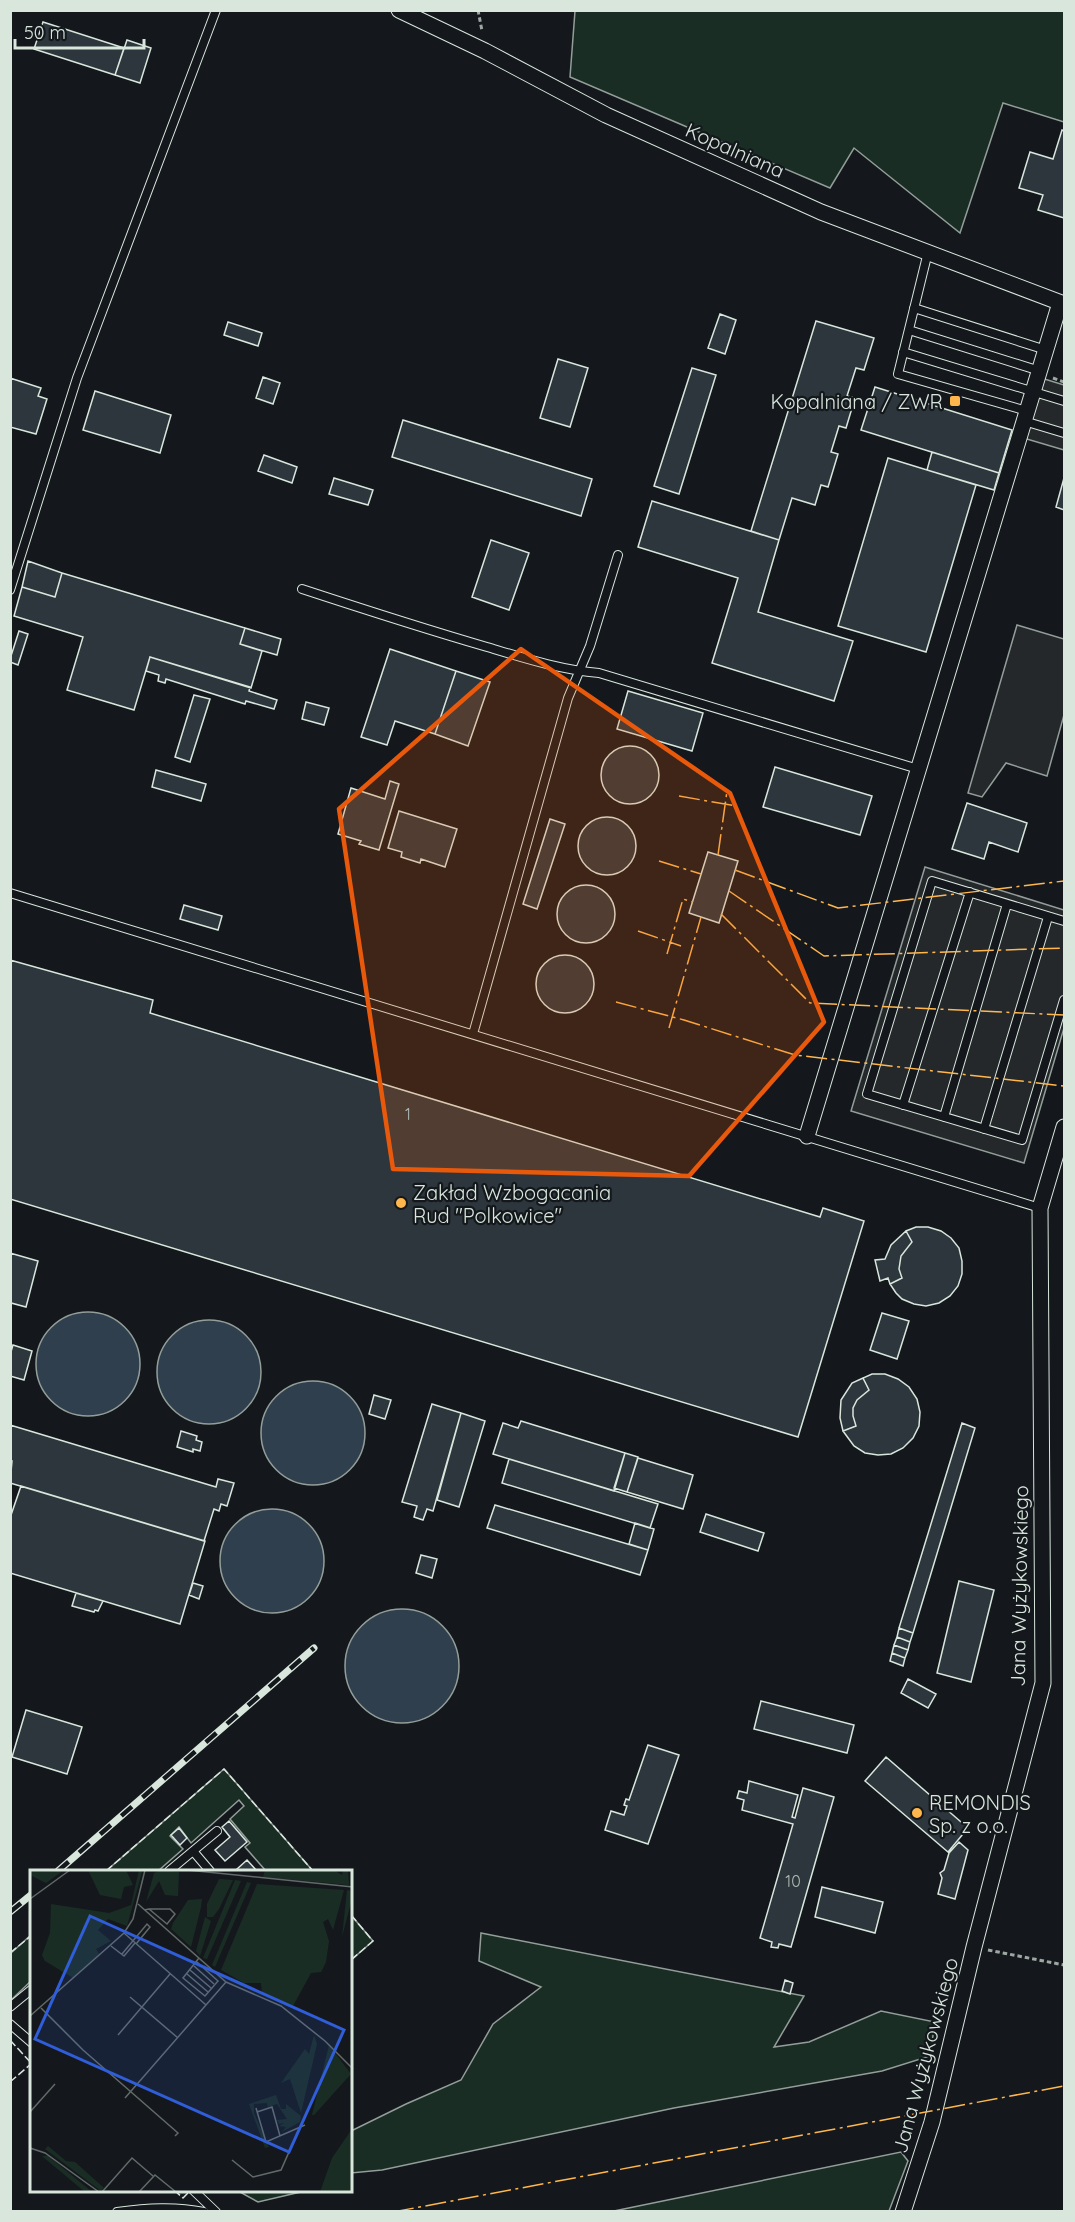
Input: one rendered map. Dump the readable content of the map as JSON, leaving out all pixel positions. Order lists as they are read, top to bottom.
{
  "streets": {
    "street": ["Kopalniana", "Jana Wyżykowskiego"]
  },
  "places": {
    "transit": ["Kopalniana / ZWR"],
    "other": ["Zakład Wzbogacania Rud \"Polkowice\"", "REMONDIS Sp. z o.o."]
  },
  "house_numbers": ["1", "10"],
  "scale_bar": "50 m"
}
